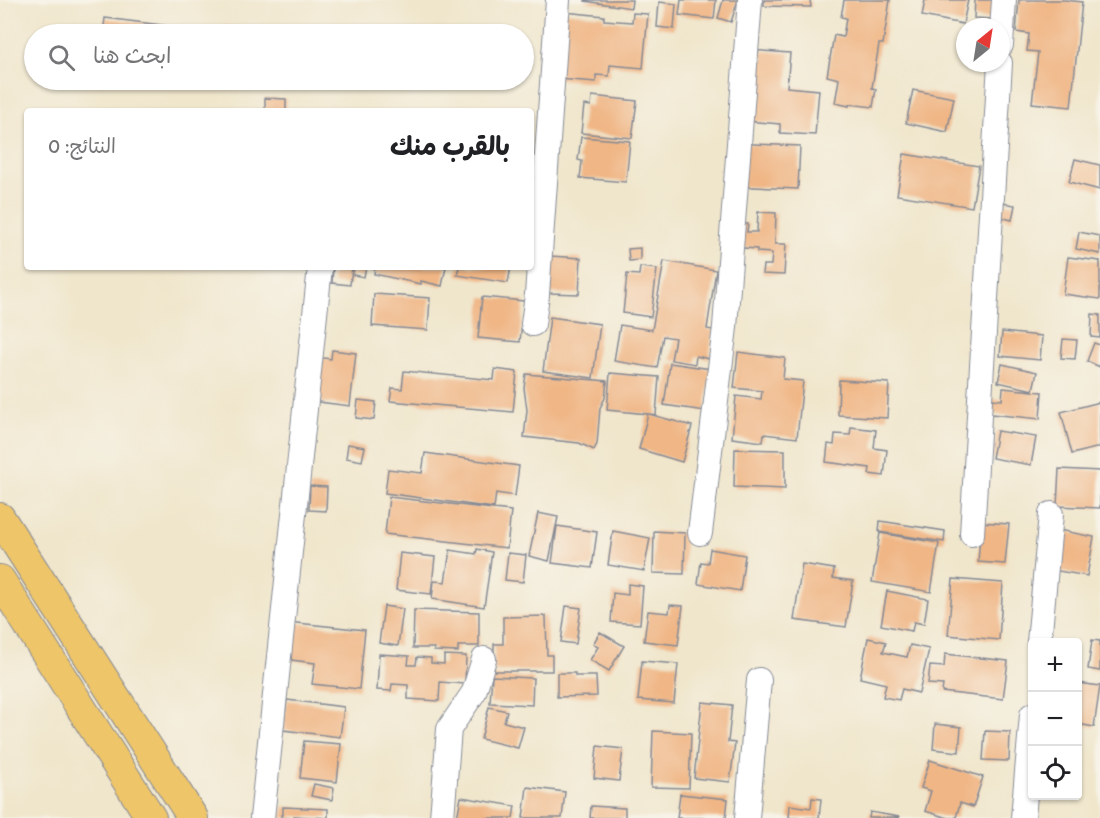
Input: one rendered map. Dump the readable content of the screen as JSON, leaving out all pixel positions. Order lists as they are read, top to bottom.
{
  "north": "top right",
  "page": {
    "search": "ابحث هنا",
    "heading": ["بالقرب منك", "النتائج: 0"],
    "map_buttons": ["+", "−"]
  }
}
